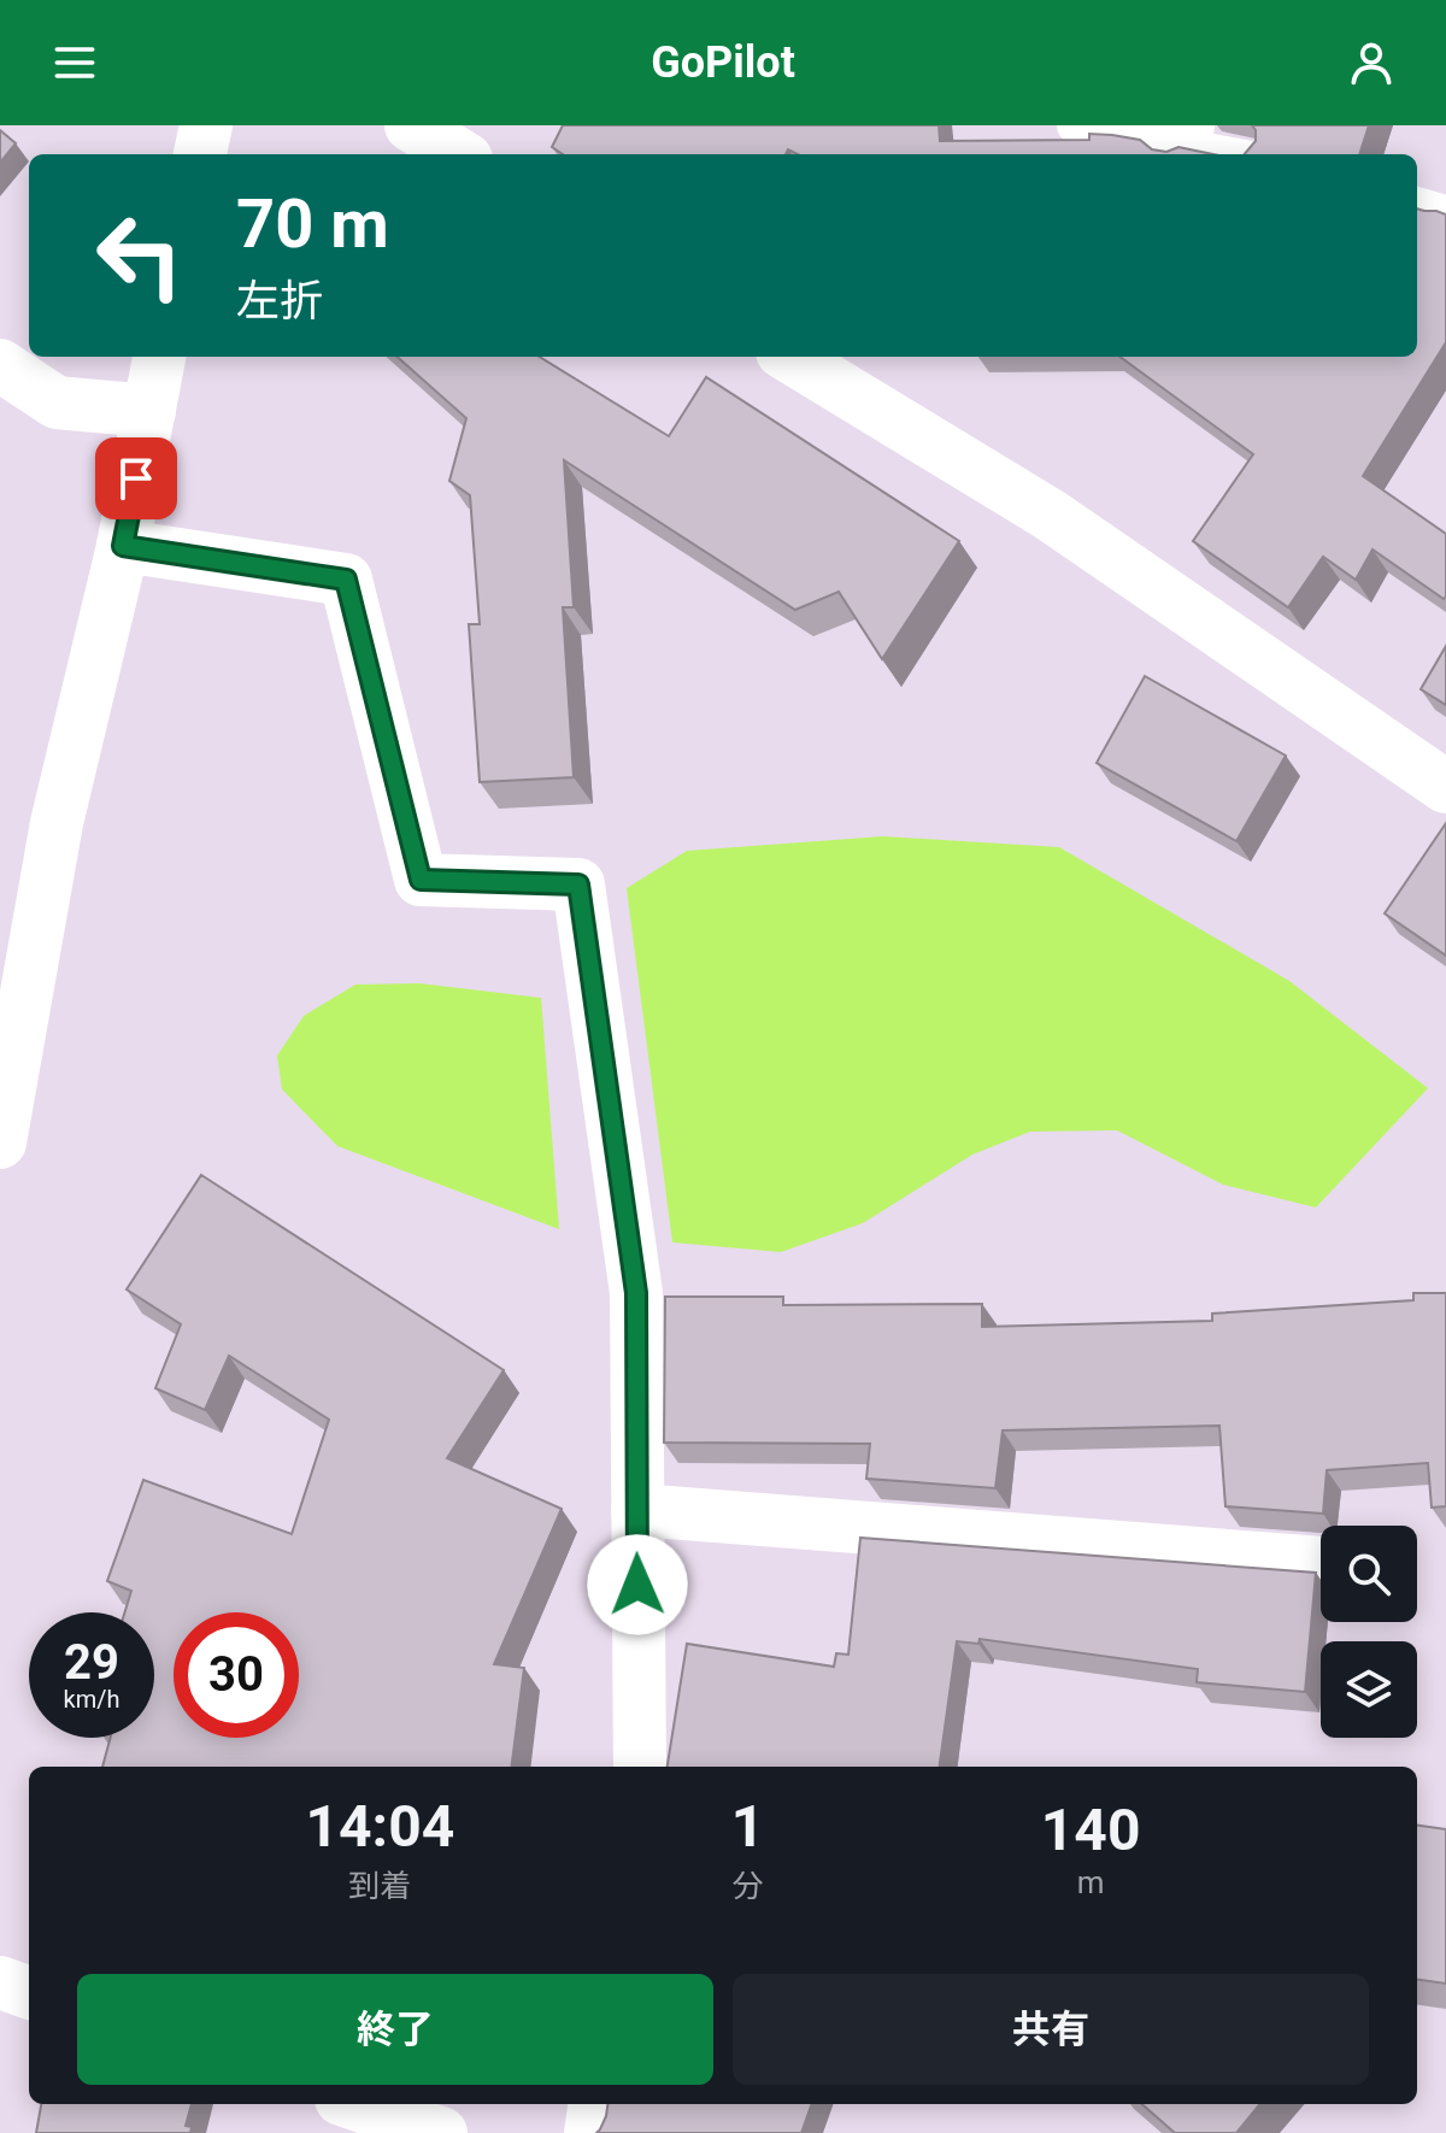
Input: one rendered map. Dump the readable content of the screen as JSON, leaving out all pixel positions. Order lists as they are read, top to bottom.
{
  "page": {
    "header": "GoPilot",
    "turn": ["70 m", "左折"],
    "speed": "29 km/h",
    "limit": "30",
    "eta": [
      "14:04",
      "到着",
      "1",
      "分",
      "140",
      "m"
    ],
    "buttons": ["終了", "共有"]
  }
}
